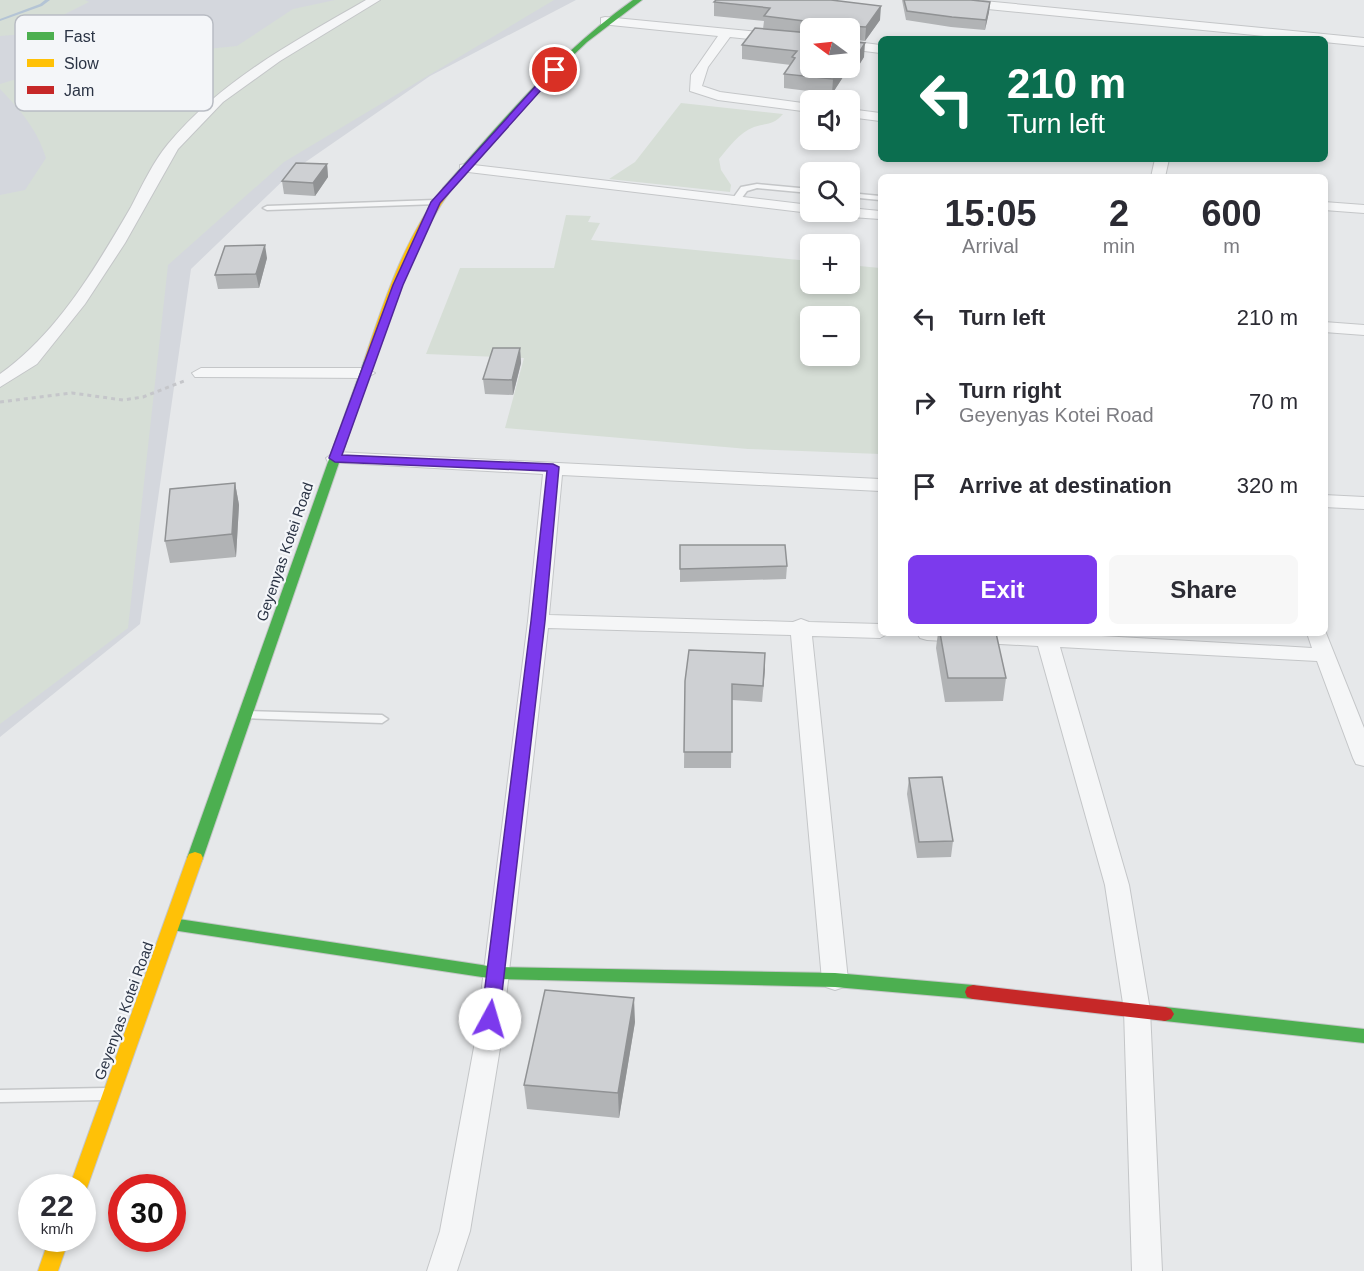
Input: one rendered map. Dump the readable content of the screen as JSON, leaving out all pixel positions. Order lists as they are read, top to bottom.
{
  "streets": {
    "street": ["Geyenyas Kotei Road"]
  },
  "legend": ["Fast", "Slow", "Jam"],
  "north": "left",
  "page": {
    "map_buttons": ["+", "−"],
    "turn": ["210 m", "Turn left"],
    "eta": [
      "15:05",
      "Arrival",
      "2",
      "min",
      "600",
      "m"
    ],
    "list": [
      {
        "name": "Turn left",
        "value": "210 m"
      },
      {
        "name": "Turn right",
        "note": "Geyenyas Kotei Road",
        "value": "70 m"
      },
      {
        "name": "Arrive at destination",
        "value": "320 m"
      }
    ],
    "buttons": ["Exit", "Share"],
    "speed": "22 km/h",
    "limit": "30"
  }
}
